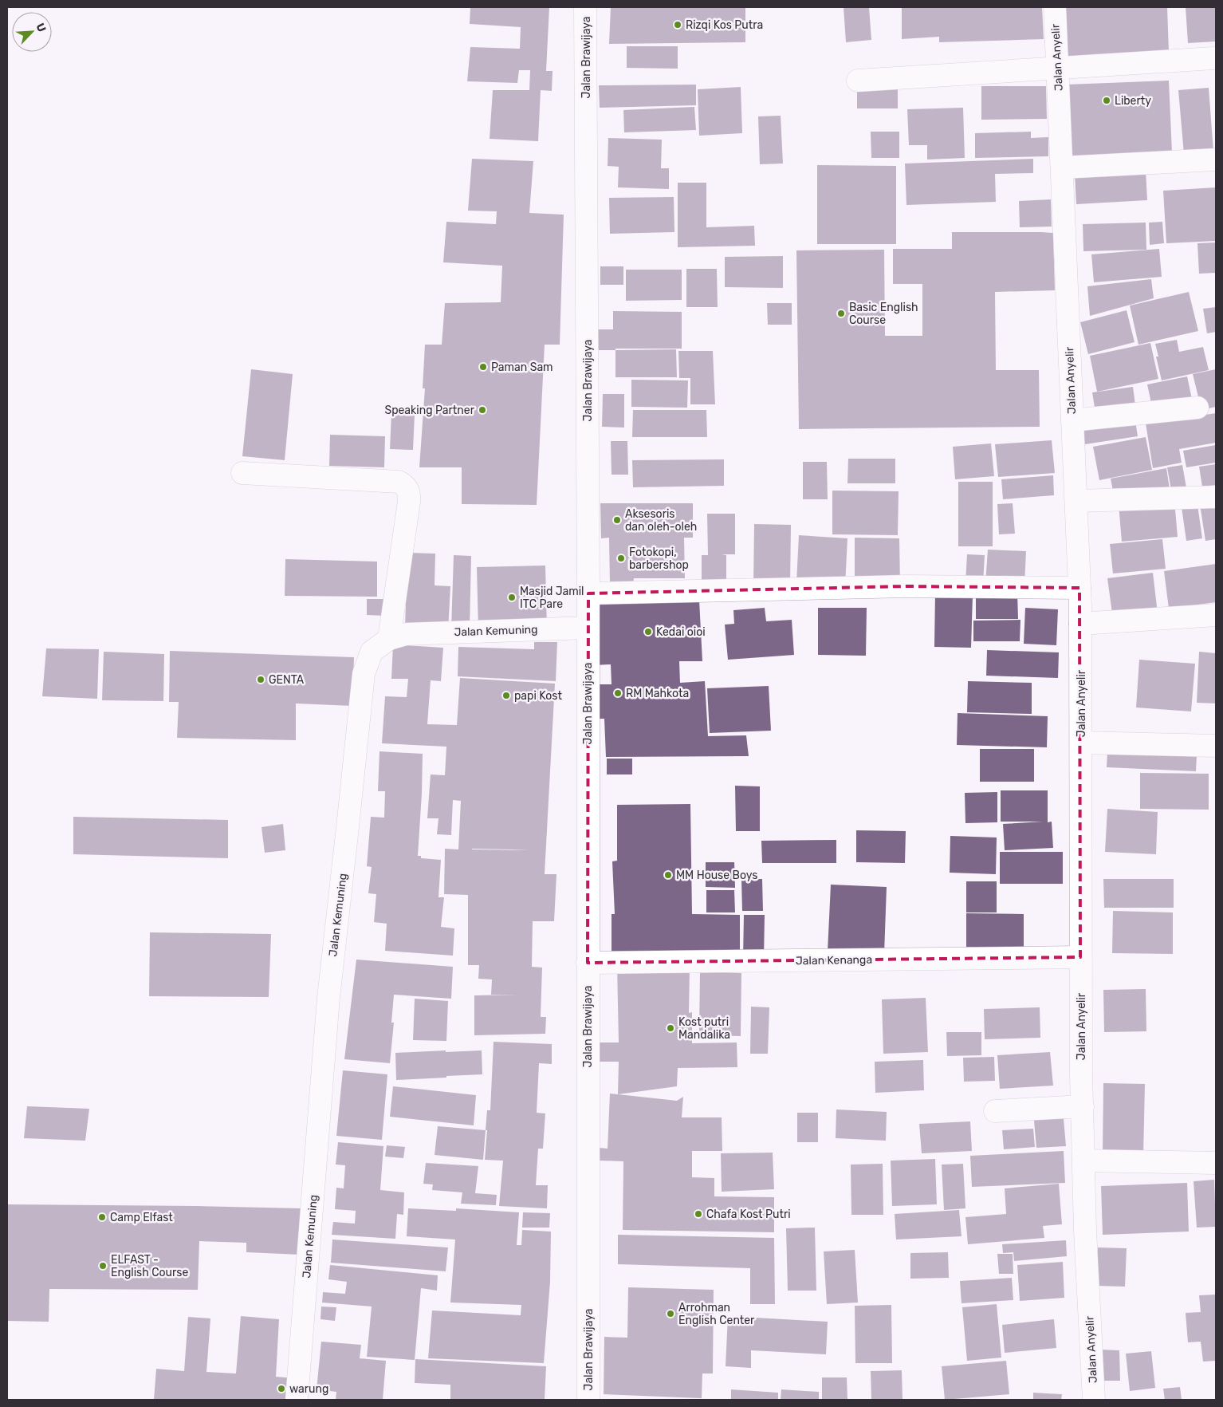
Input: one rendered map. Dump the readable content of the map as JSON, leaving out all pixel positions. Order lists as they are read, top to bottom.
{
  "streets": {
    "street": [
      "Jalan Brawijaya",
      "Jalan Anyelir",
      "Jalan Kemuning",
      "Jalan Kenanga"
    ]
  },
  "crossings": [
    ["Jalan Brawijaya", "Jalan Kemuning"],
    ["Jalan Brawijaya", "Jalan Kenanga"],
    ["Jalan Anyelir", "Jalan Kenanga"]
  ],
  "places": [
    "Rizqi Kos Putra",
    "Liberty",
    "Basic English Course",
    "Paman Sam",
    "Speaking Partner",
    "Aksesoris dan oleh-oleh",
    "Fotokopi, barbershop",
    "Masjid Jamil ITC Pare",
    "Kedai oioi",
    "GENTA",
    "RM Mahkota",
    "papi Kost",
    "MM House Boys",
    "Kost putri Mandalika",
    "Chafa Kost Putri",
    "Camp Elfast",
    "ELFAST - English Course",
    "Arrohman English Center",
    "warung"
  ],
  "north": "top right"
}
